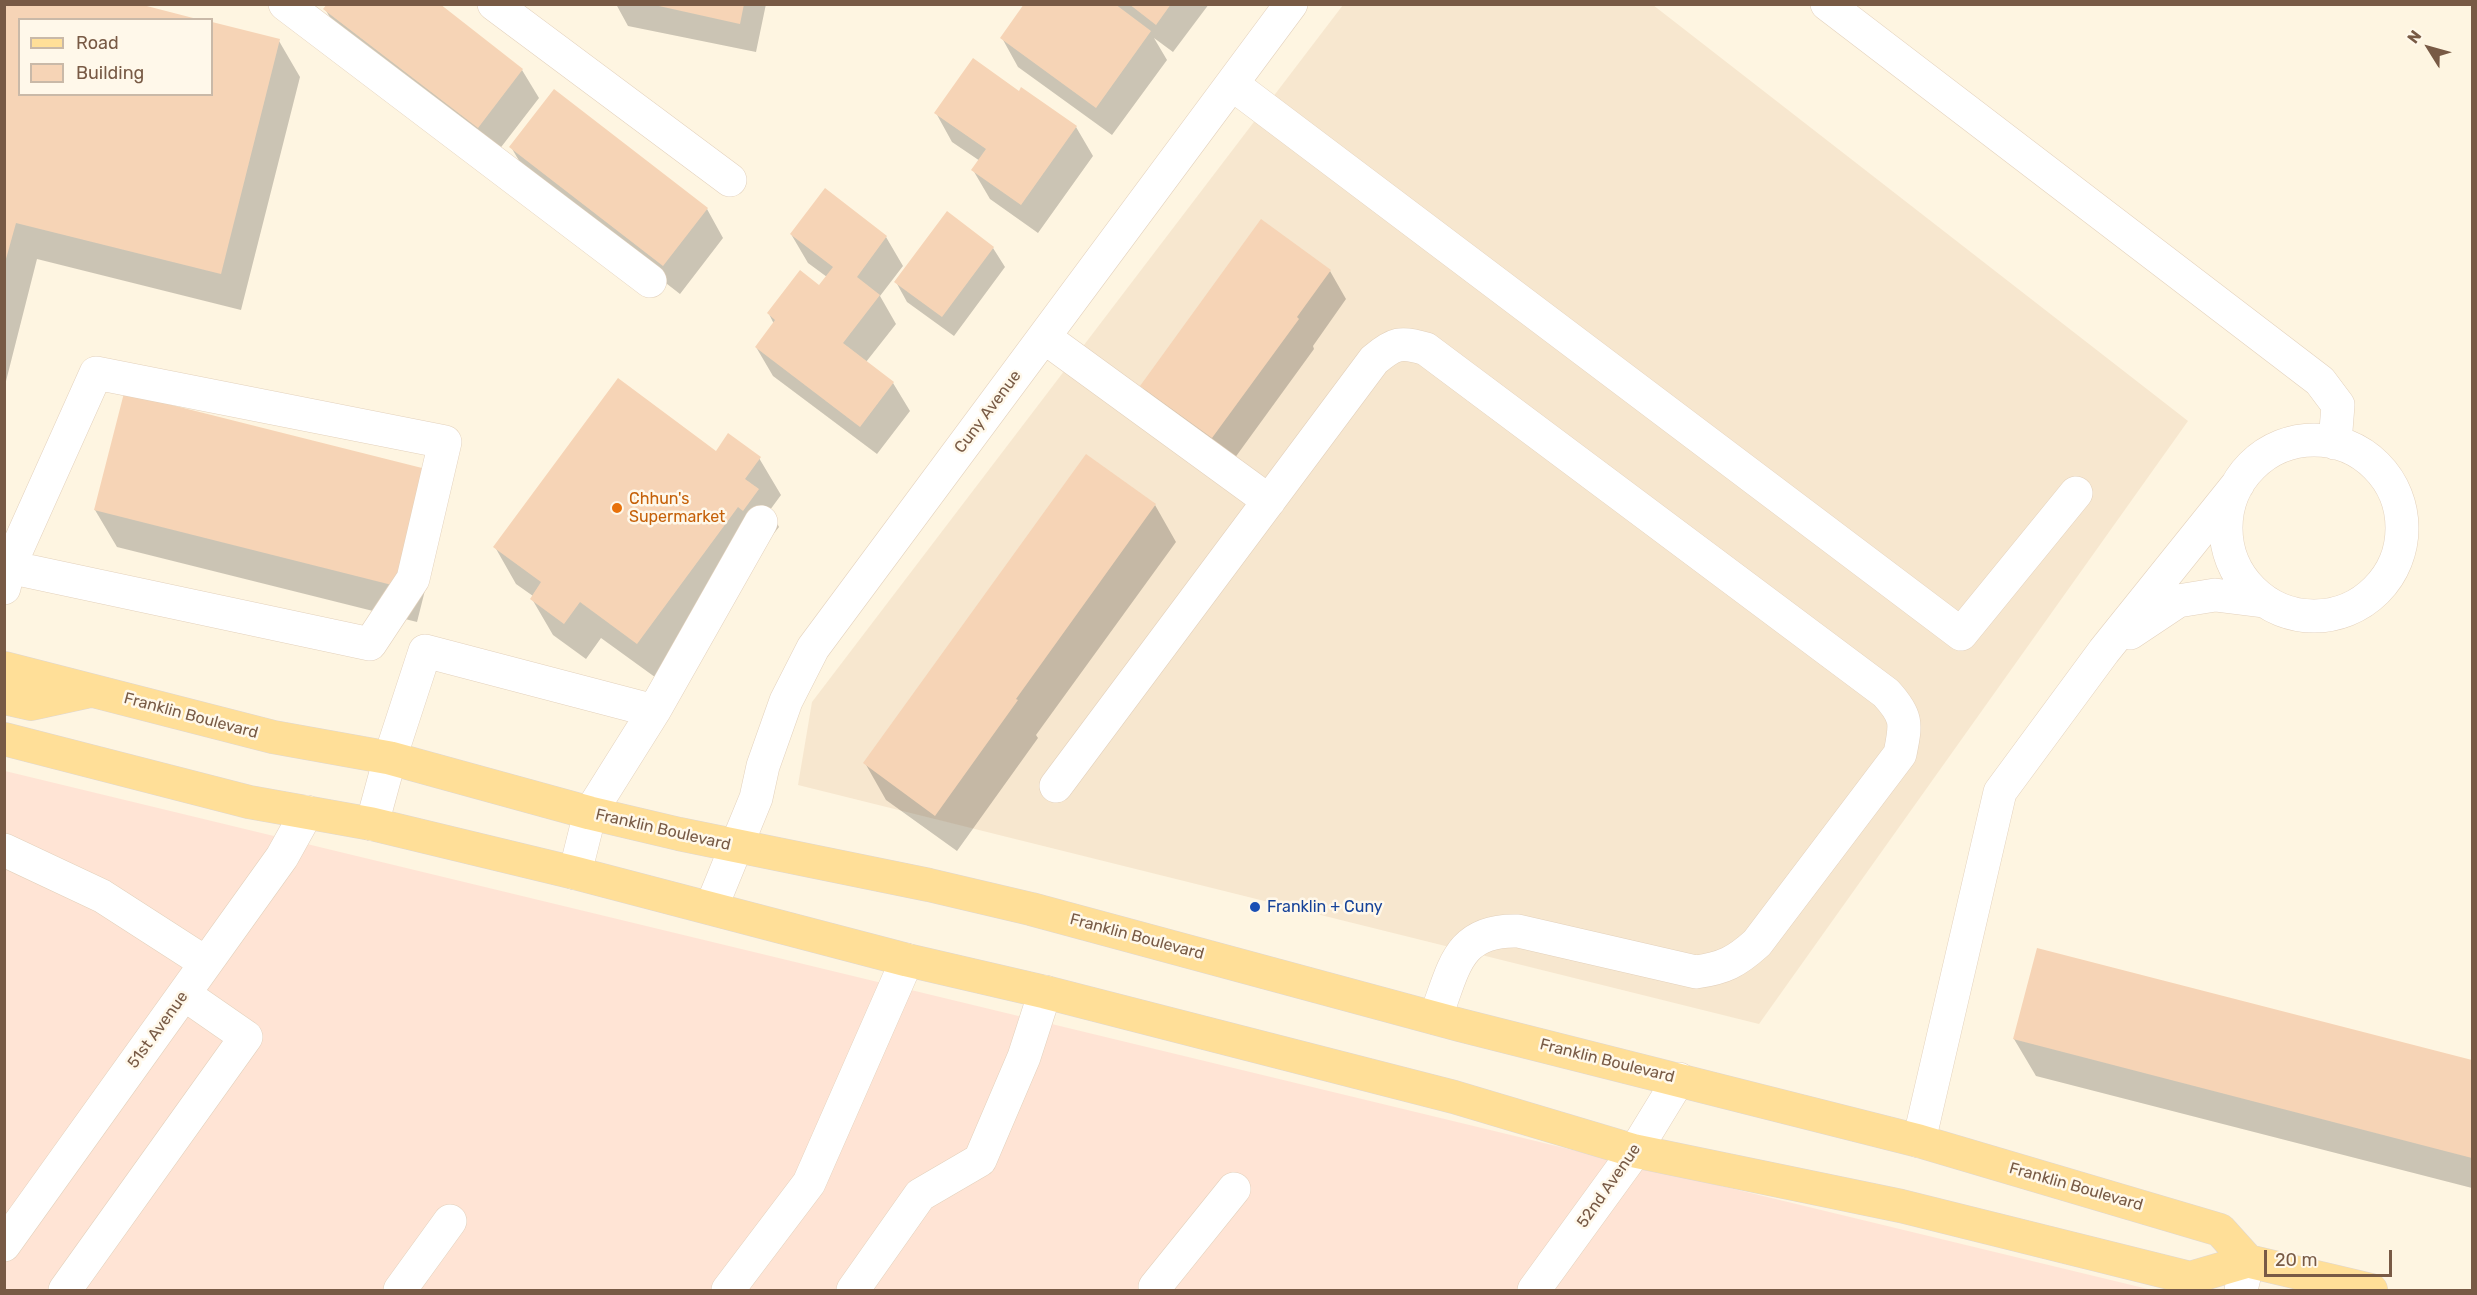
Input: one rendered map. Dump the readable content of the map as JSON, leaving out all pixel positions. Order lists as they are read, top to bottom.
{
  "streets": {
    "main road": ["Franklin Boulevard"],
    "street": ["Cuny Avenue", "51st Avenue", "52nd Avenue"]
  },
  "crossings": [
    ["Cuny Avenue", "Franklin Boulevard"],
    ["Franklin Boulevard", "52nd Avenue"]
  ],
  "places": ["Chhun's Supermarket", "Franklin + Cuny"],
  "legend": ["Road", "Building"],
  "scale_bar": "20 m",
  "north": "top left"
}
